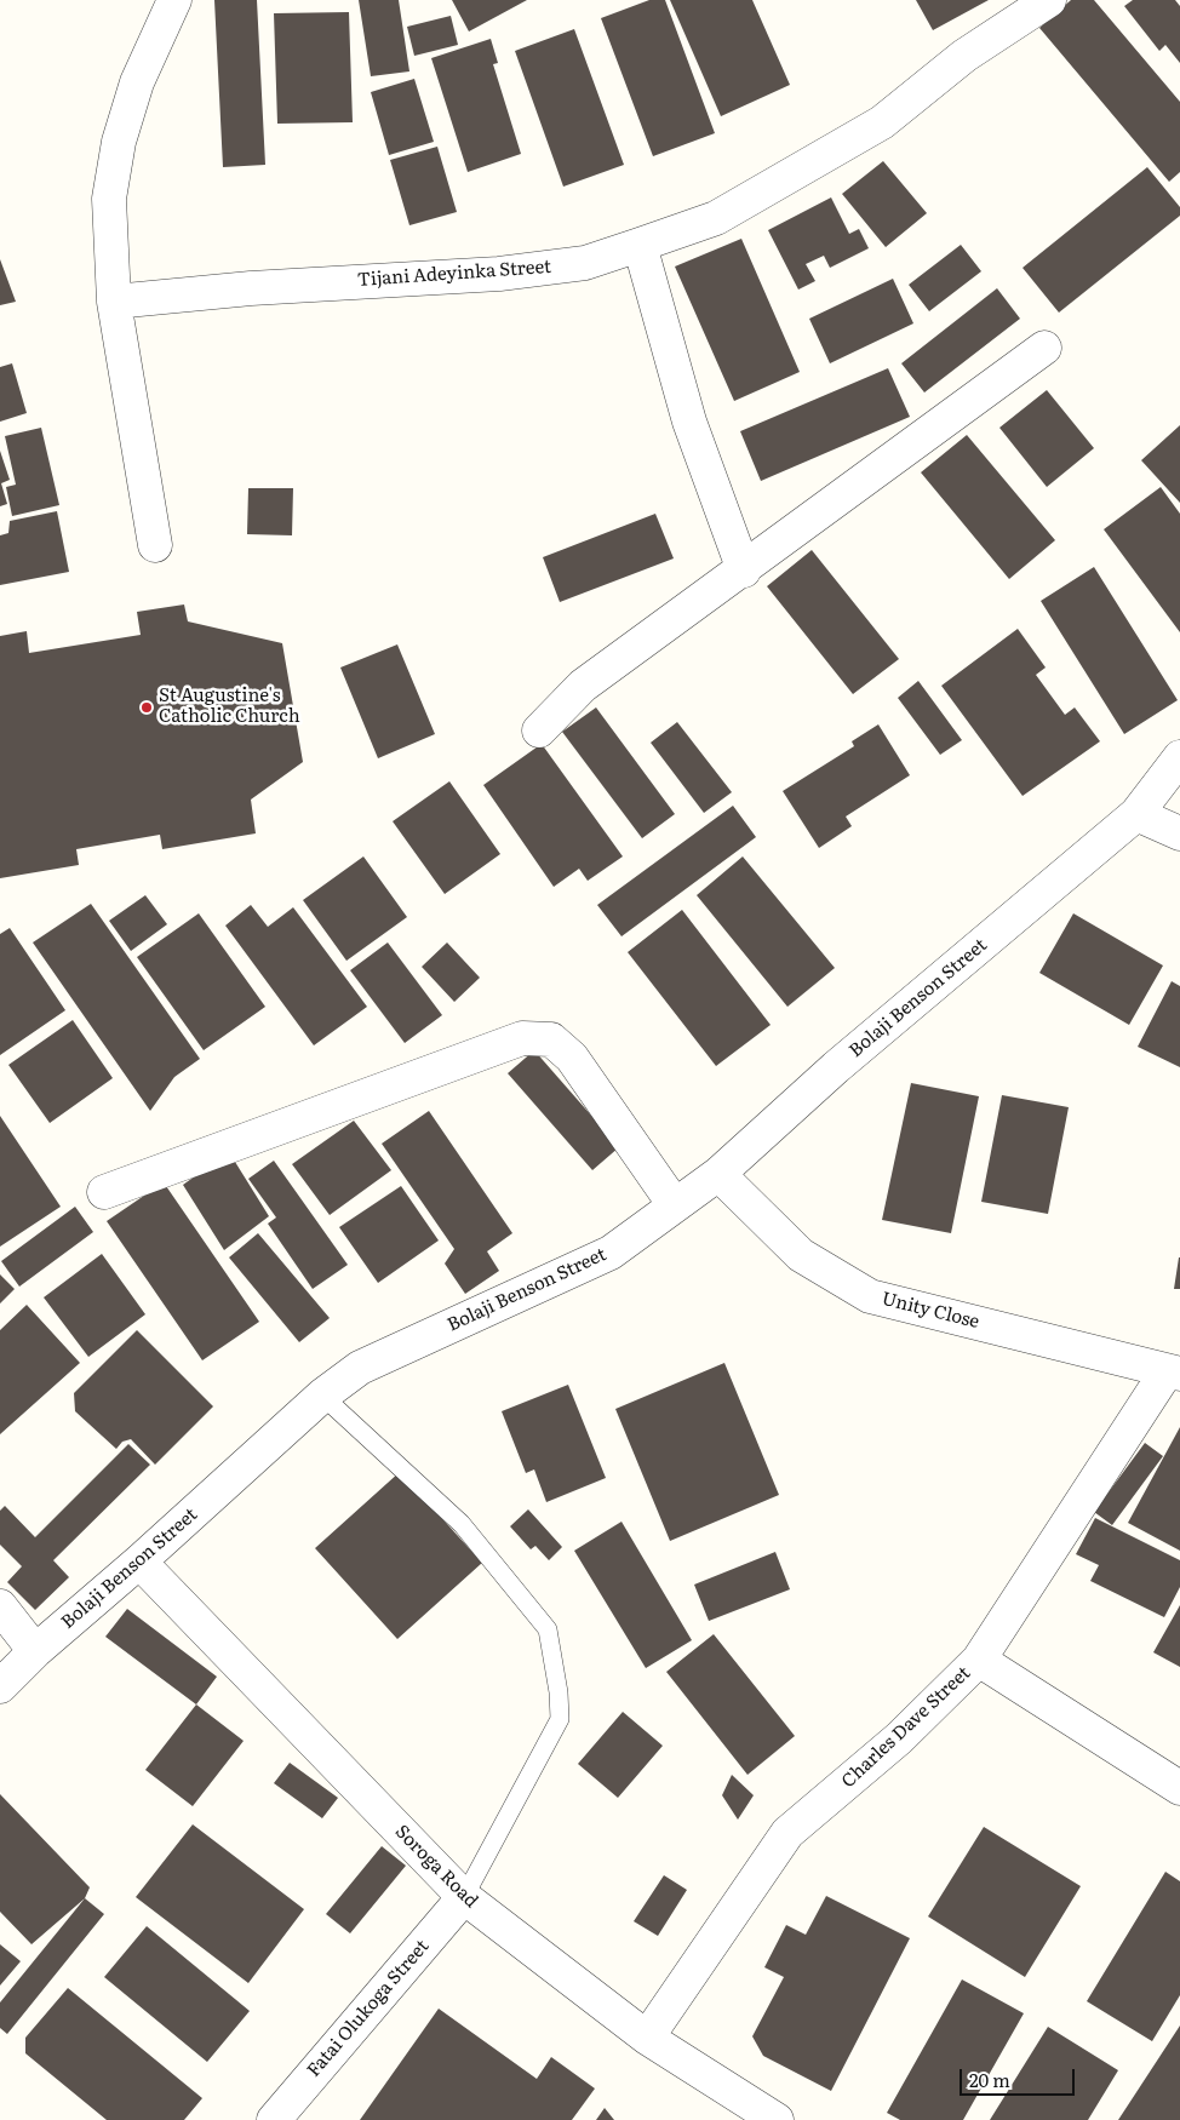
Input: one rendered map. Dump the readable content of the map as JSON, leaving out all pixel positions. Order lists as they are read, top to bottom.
{
  "streets": {
    "street": [
      "Tijani Adeyinka Street",
      "Bolaji Benson Street",
      "Unity Close",
      "Charles Dave Street",
      "Soroga Road",
      "Fatai Olukoga Street"
    ]
  },
  "crossings": [
    ["Bolaji Benson Street", "Unity Close"],
    ["Bolaji Benson Street", "Soroga Road"],
    ["Unity Close", "Charles Dave Street"],
    ["Charles Dave Street", "Soroga Road"],
    ["Soroga Road", "Fatai Olukoga Street"]
  ],
  "places": ["St Augustine's Catholic Church"],
  "scale_bar": "20 m"
}
